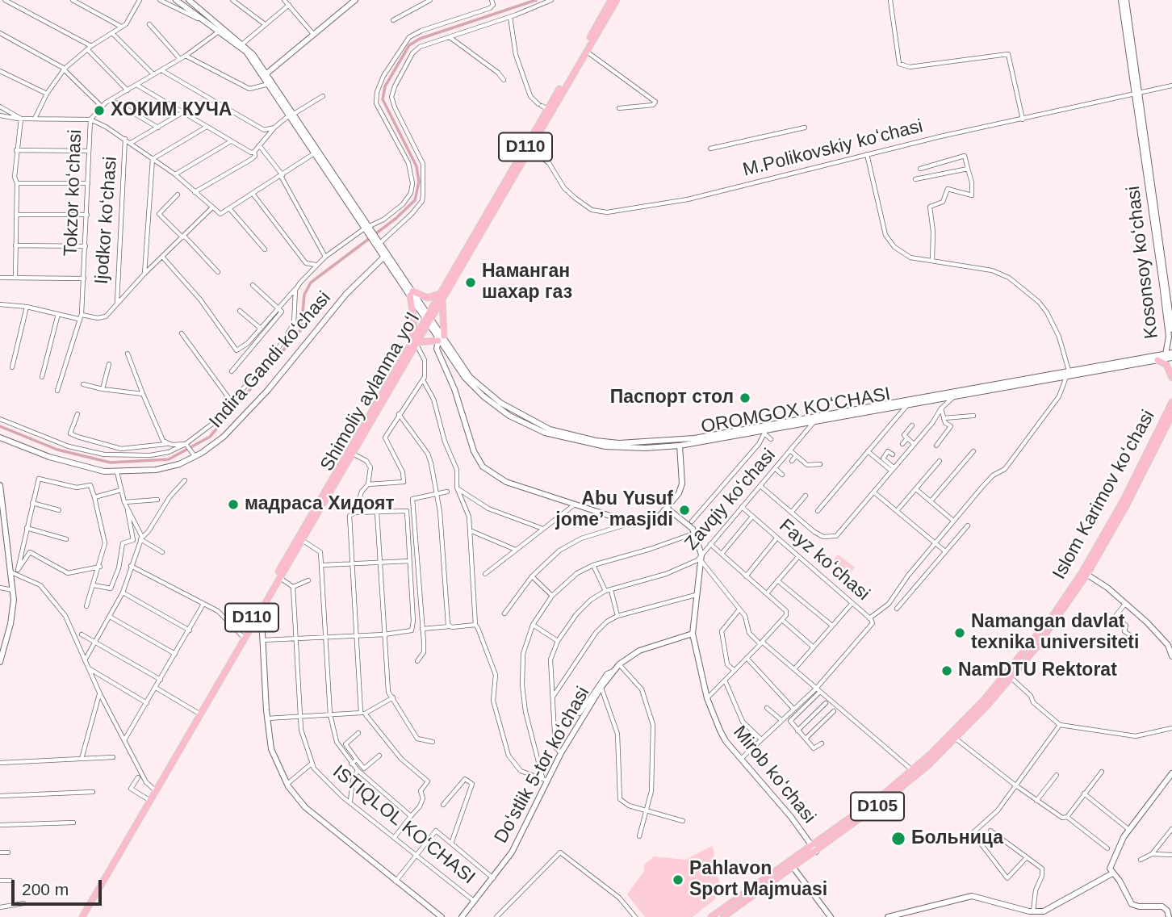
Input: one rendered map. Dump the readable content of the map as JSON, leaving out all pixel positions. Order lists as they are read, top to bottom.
{
  "streets": {
    "main road": [
      "D110",
      "Shimoliy aylanma yoʻl",
      "Islom Karimov koʻchasi",
      "D105"
    ],
    "street": [
      "M.Polikovskiy koʻchasi",
      "Tokzor koʻchasi",
      "Ijodkor koʻchasi",
      "Kosonsoy koʻchasi",
      "Indira Gandi koʻchasi",
      "OROMGOX KO‘CHASI",
      "Zavqiy koʻchasi",
      "Fayz koʻchasi",
      "Doʻstlik 5-tor koʻchasi",
      "Mirob koʻchasi",
      "ISTIQLOL KO‘CHASI"
    ]
  },
  "crossings": [
    ["M.Polikovskiy koʻchasi", "Kosonsoy koʻchasi"],
    ["M.Polikovskiy koʻchasi", "Shimoliy aylanma yoʻl"],
    ["Tokzor koʻchasi", "Ijodkor koʻchasi"],
    ["Kosonsoy koʻchasi", "OROMGOX KO‘CHASI"],
    ["OROMGOX KO‘CHASI", "Zavqiy koʻchasi"],
    ["Islom Karimov koʻchasi", "Mirob koʻchasi"],
    ["Zavqiy koʻchasi", "Fayz koʻchasi"],
    ["Zavqiy koʻchasi", "Doʻstlik 5-tor koʻchasi"],
    ["Zavqiy koʻchasi", "Mirob koʻchasi"],
    ["Doʻstlik 5-tor koʻchasi", "Mirob koʻchasi"],
    ["Doʻstlik 5-tor koʻchasi", "ISTIQLOL KO‘CHASI"]
  ],
  "places": [
    "ХОКИМ КУЧА",
    "Наманган шахар газ",
    "Паспорт стол",
    "мадраса Хидоят",
    "Abu Yusuf jome’ masjidi",
    "Namangan davlat texnika universiteti",
    "NamDTU Rektorat",
    "Больница",
    "Pahlavon Sport Majmuasi"
  ],
  "scale_bar": "200 m"
}
